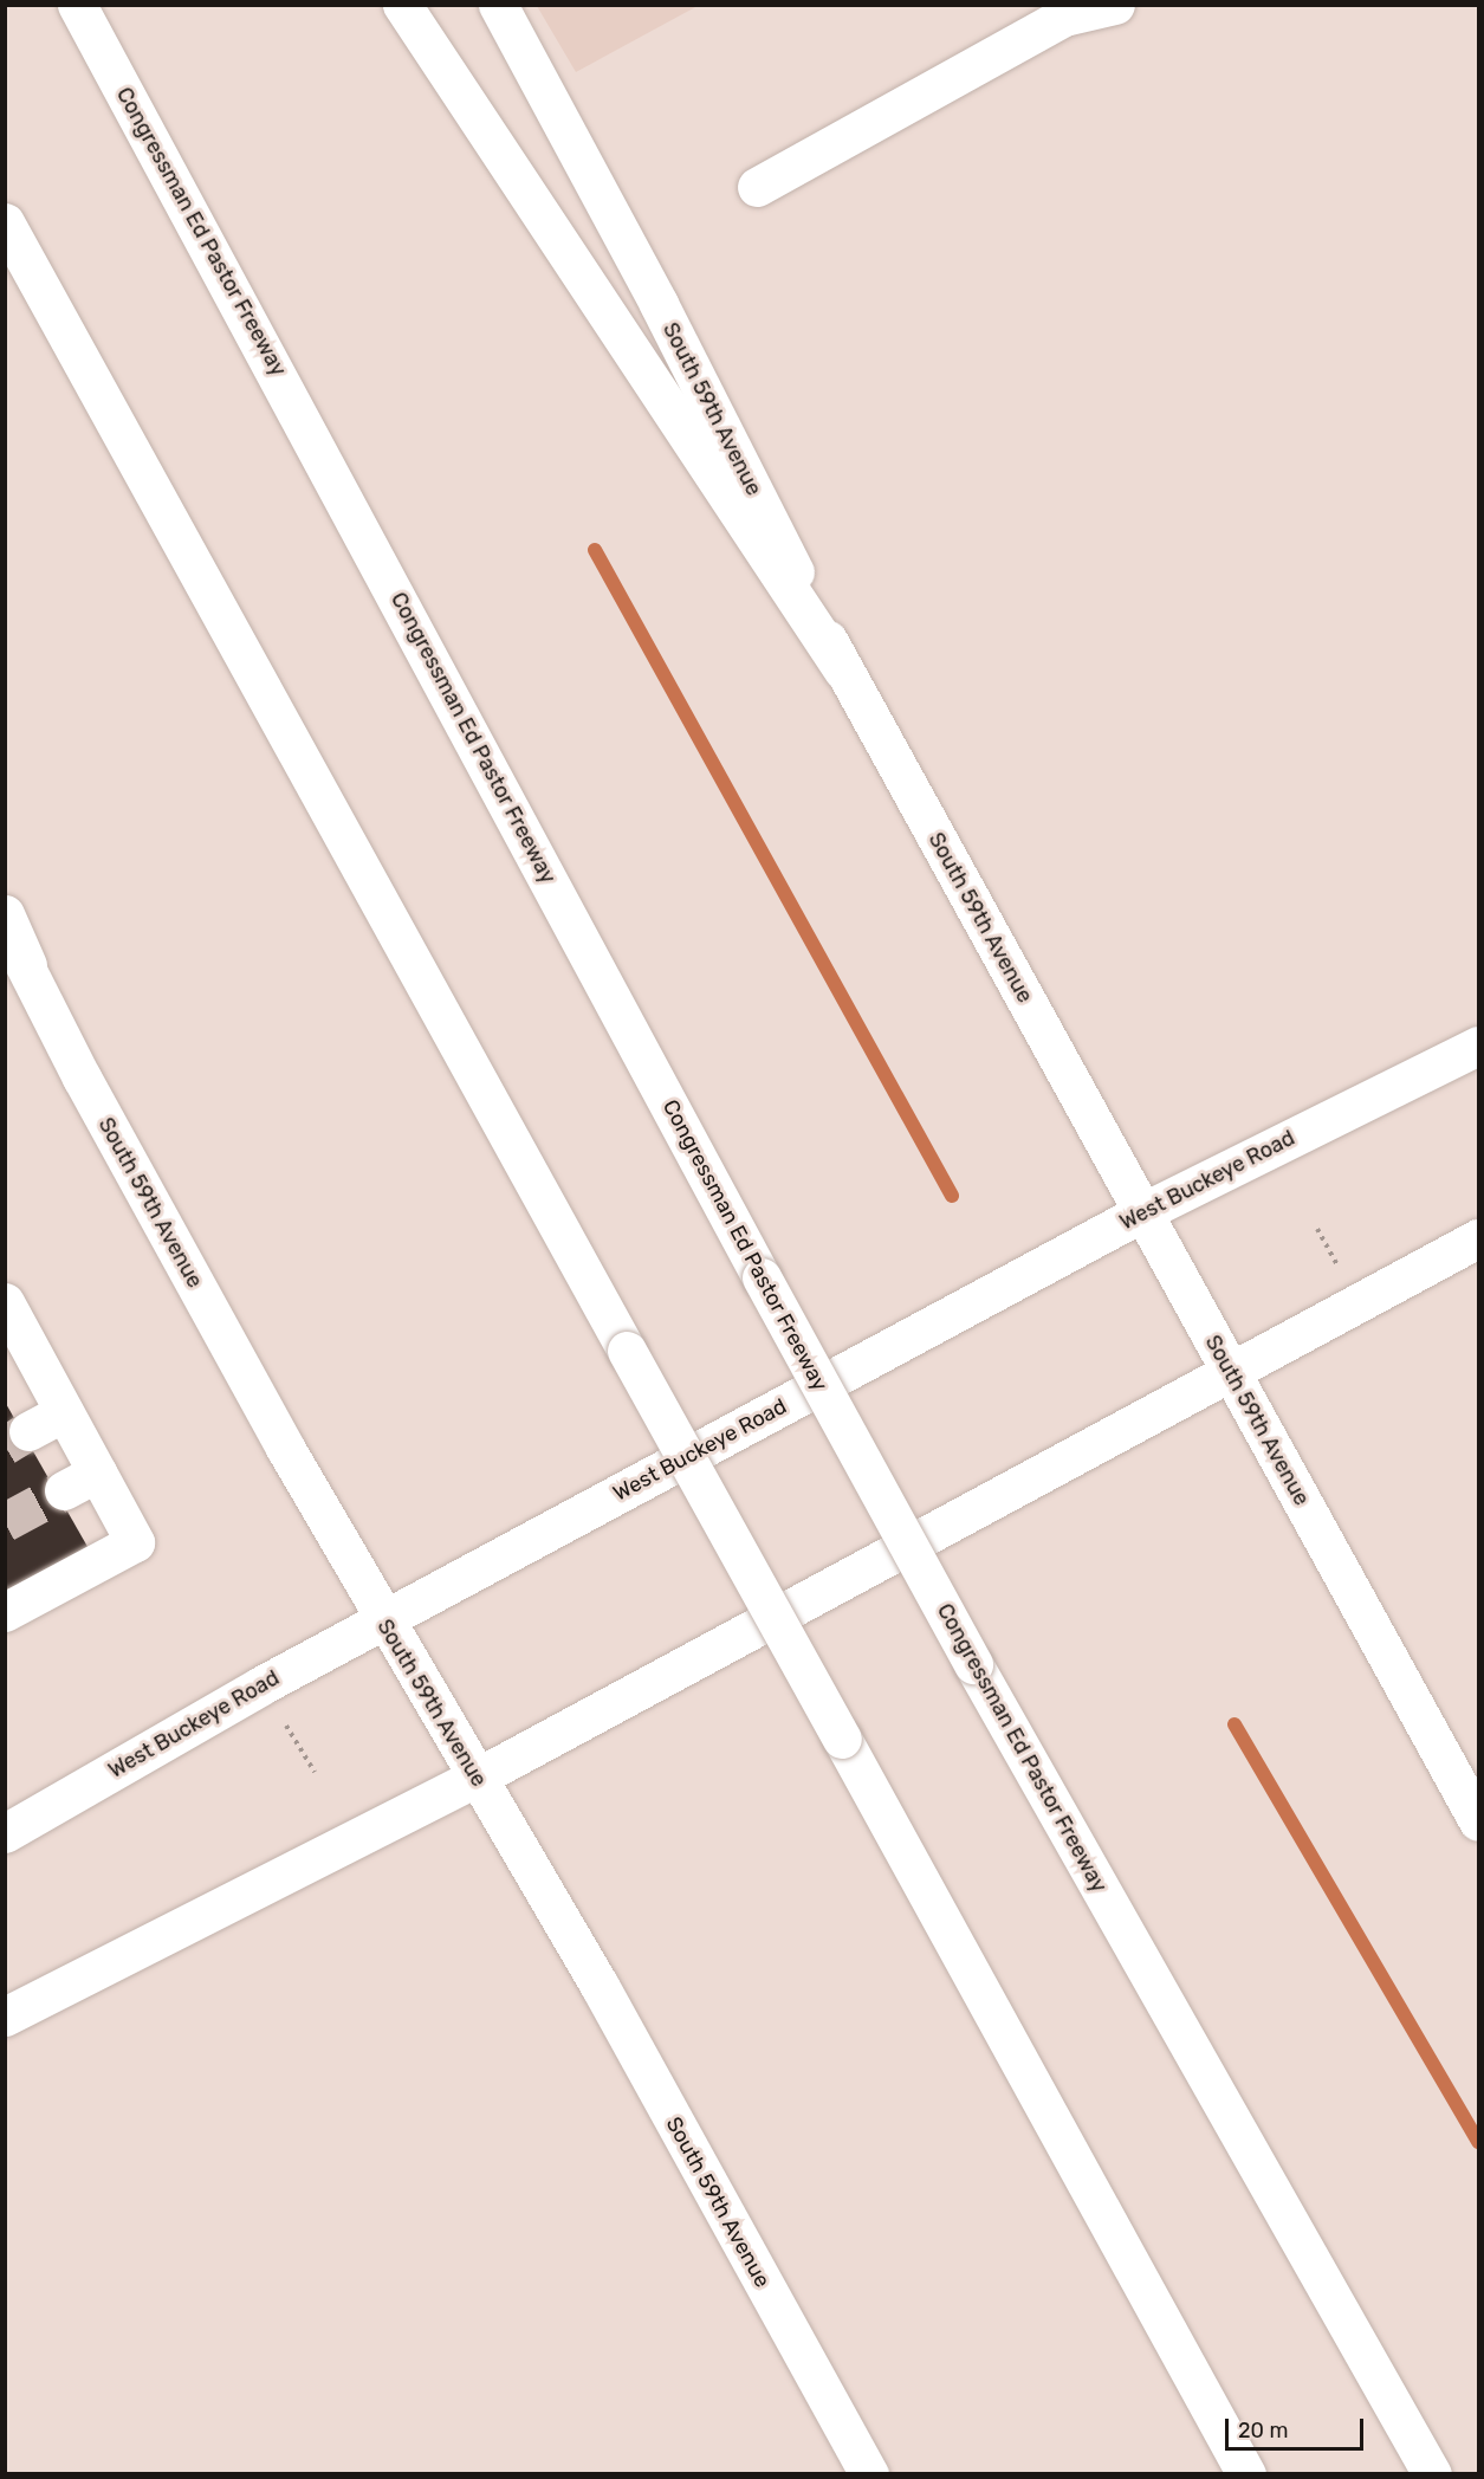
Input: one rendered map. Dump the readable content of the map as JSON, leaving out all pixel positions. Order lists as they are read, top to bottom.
{
  "streets": {
    "main road": ["Congressman Ed Pastor Freeway", "South 59th Avenue", "West Buckeye Road"]
  },
  "crossings": [
    ["South 59th Avenue", "West Buckeye Road"]
  ],
  "scale_bar": "20 m"
}
